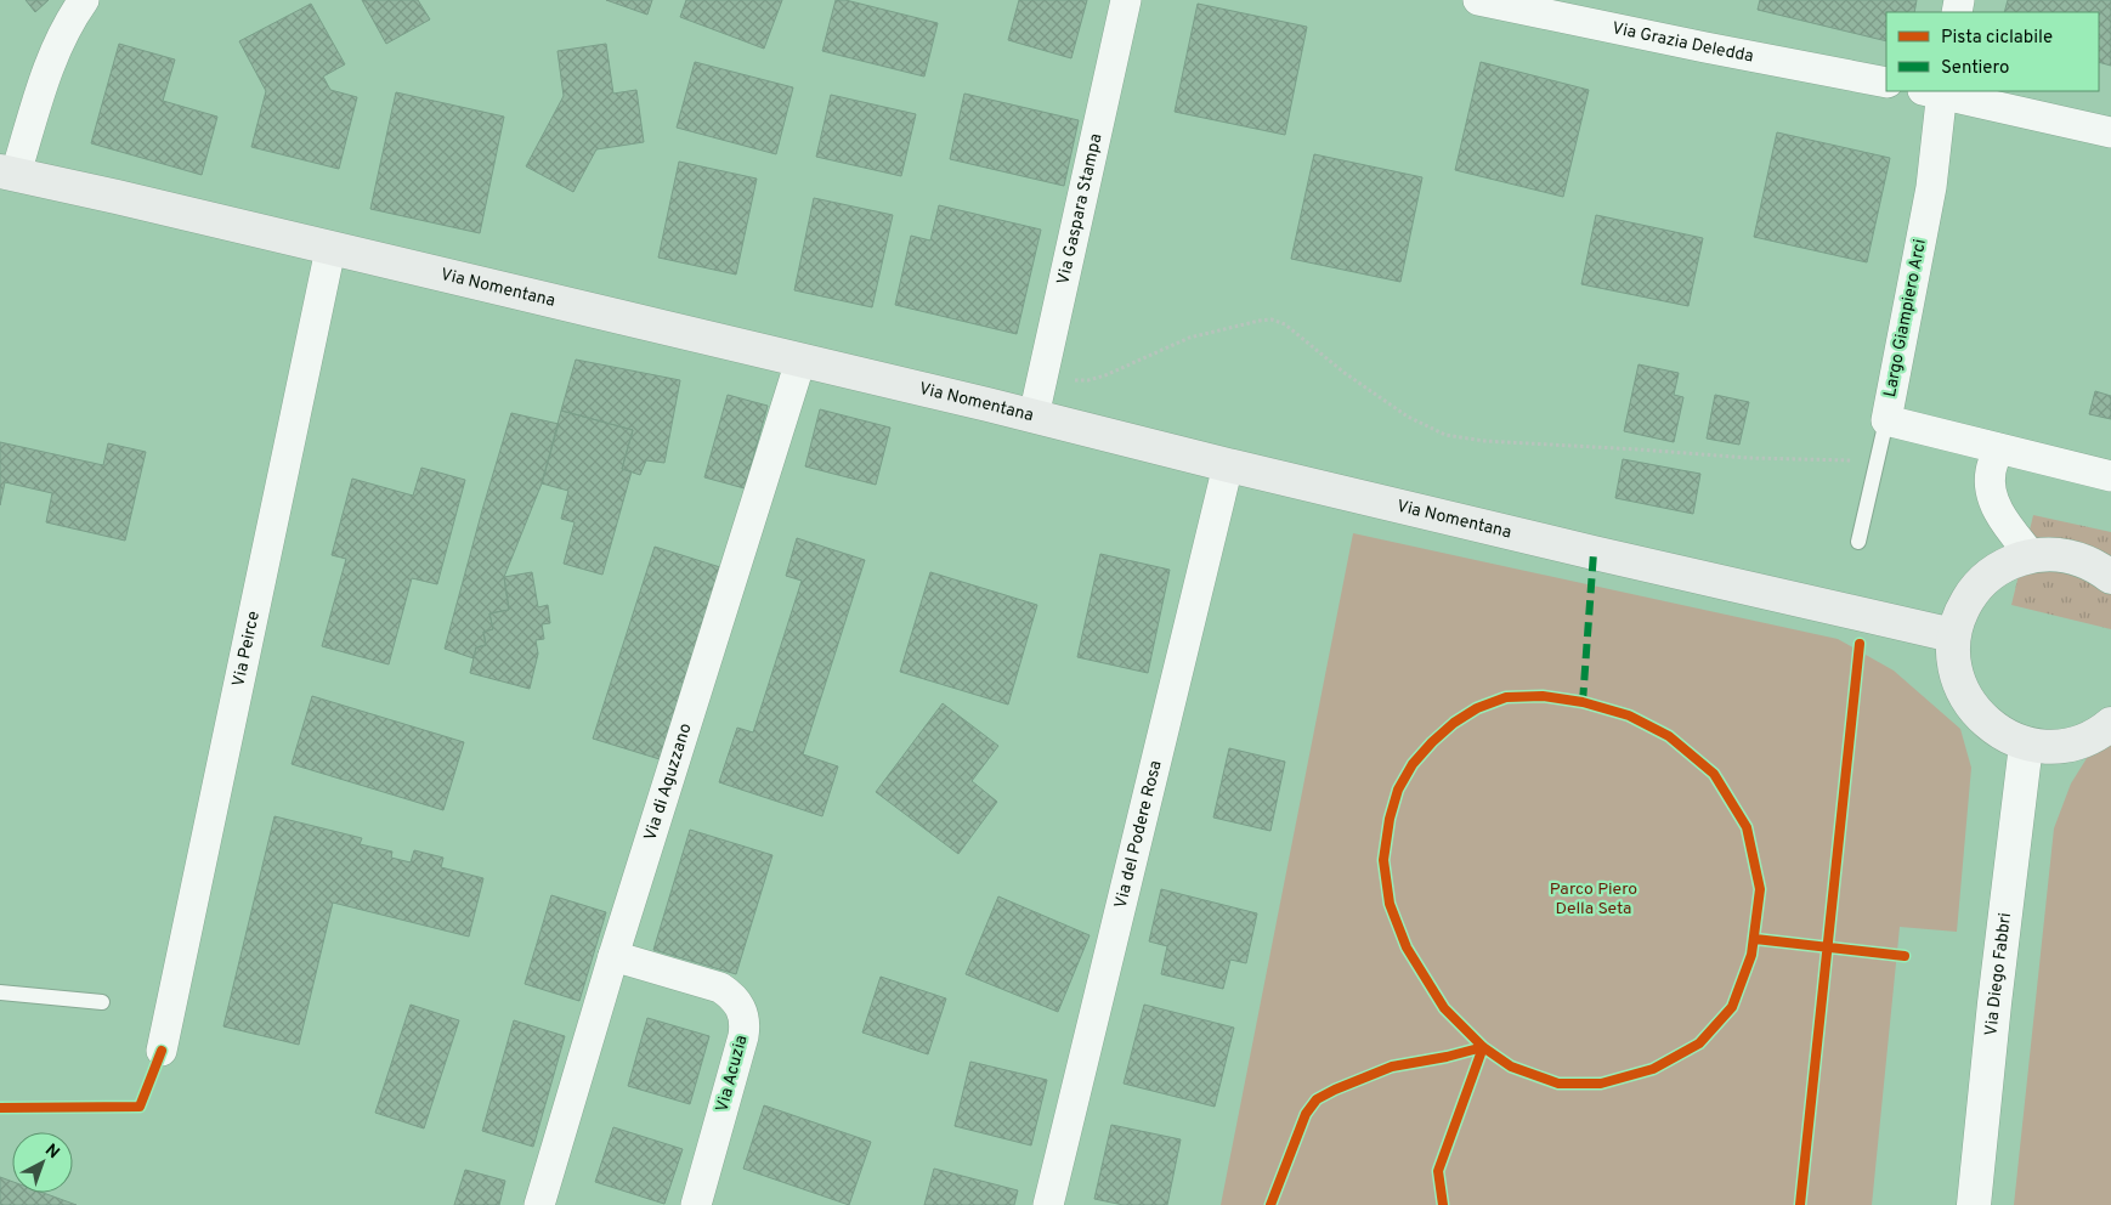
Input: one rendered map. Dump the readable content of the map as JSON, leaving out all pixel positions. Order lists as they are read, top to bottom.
{
  "streets": {
    "main road": ["Via Nomentana"],
    "street": [
      "Via Grazia Deledda",
      "Via Gaspara Stampa",
      "Largo Giampiero Arci",
      "Via Peirce",
      "Via di Aguzzano",
      "Via del Podere Rosa",
      "Via Diego Fabbri",
      "Via Acuzia"
    ]
  },
  "crossings": [
    ["Via Gaspara Stampa", "Via Nomentana"],
    ["Via Nomentana", "Via Peirce"],
    ["Via Nomentana", "Via di Aguzzano"],
    ["Via Nomentana", "Via del Podere Rosa"],
    ["Via di Aguzzano", "Via Acuzia"]
  ],
  "parks": ["Parco Piero Della Seta"],
  "legend": ["Pista ciclabile", "Sentiero"],
  "north": "top right"
}
